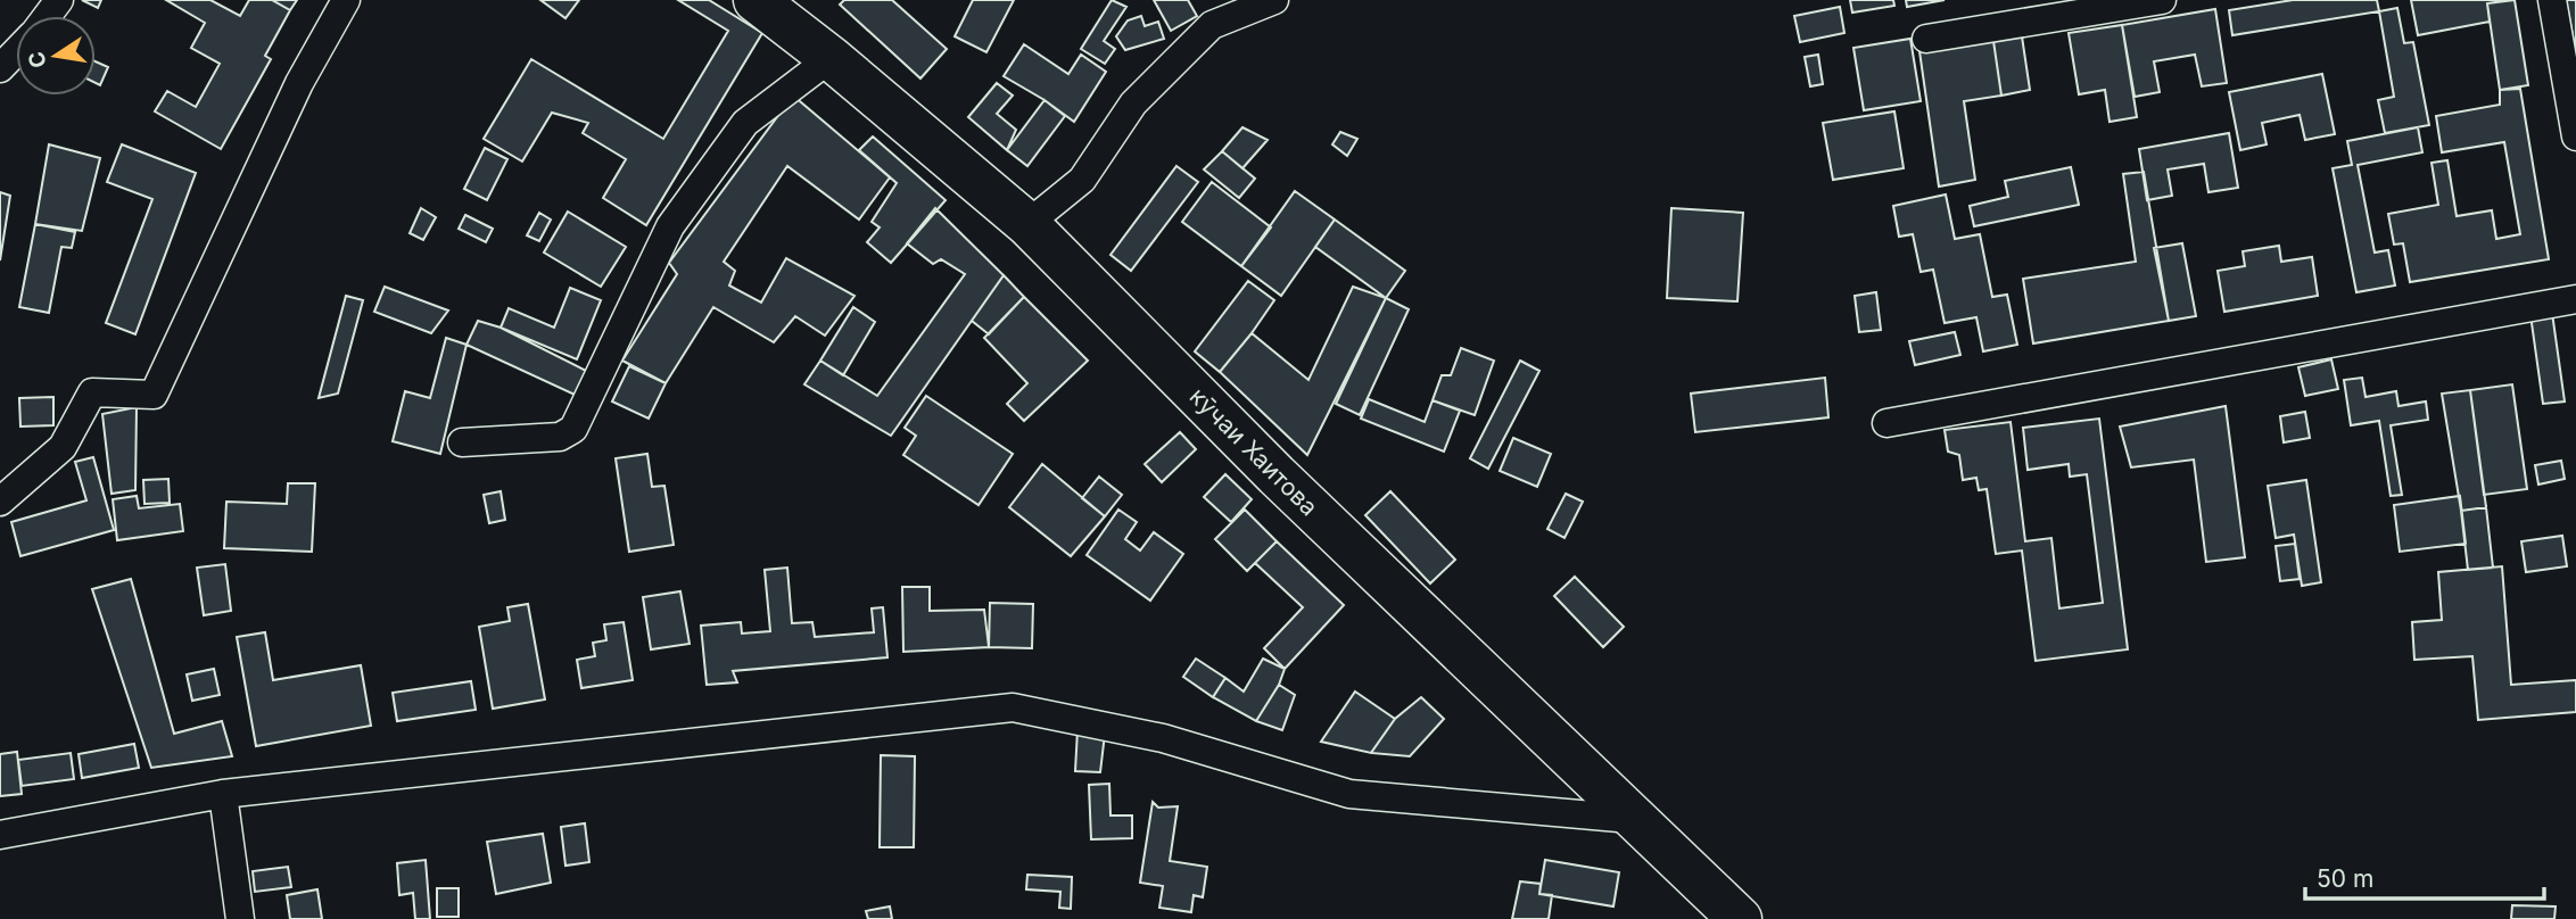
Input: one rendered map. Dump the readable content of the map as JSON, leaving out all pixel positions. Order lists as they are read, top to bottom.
{
  "streets": {
    "main road": ["кӯчаи Хаитова"]
  },
  "scale_bar": "50 m",
  "north": "left"
}
